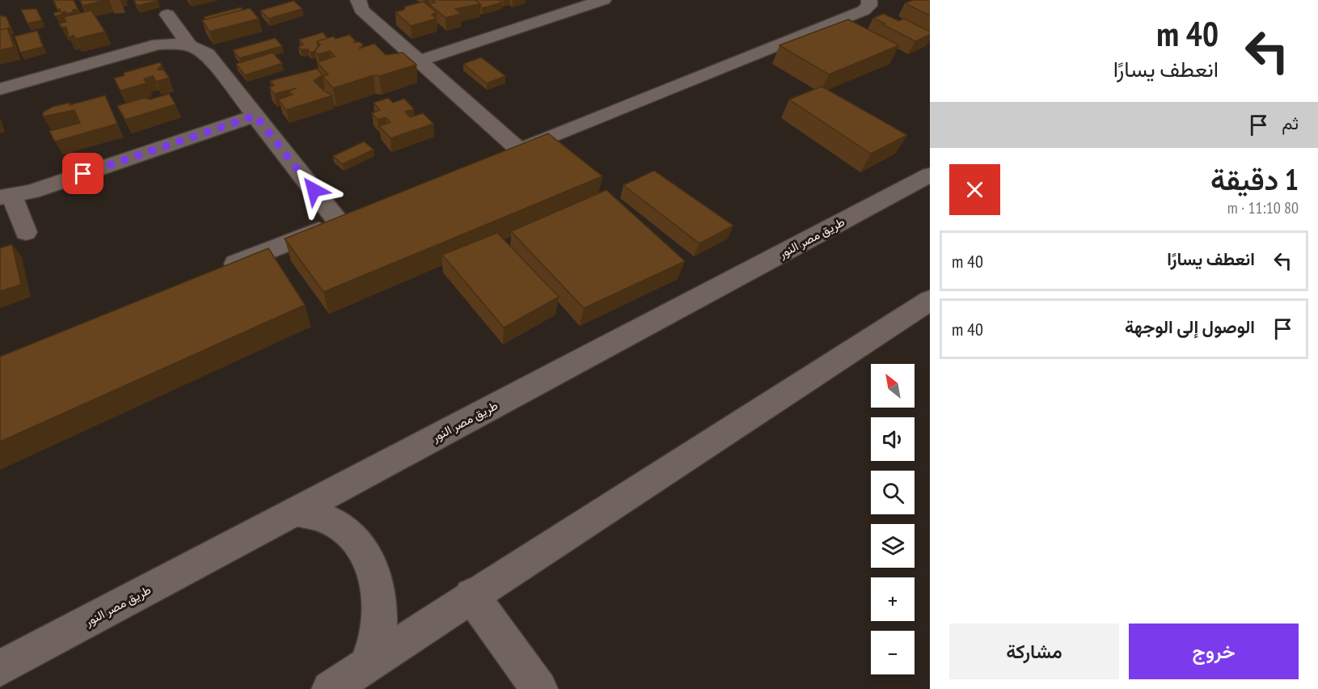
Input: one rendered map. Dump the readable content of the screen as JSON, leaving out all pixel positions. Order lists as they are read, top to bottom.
{
  "streets": {
    "street": ["طريق مصر النور"]
  },
  "north": "top left",
  "page": {
    "turn": ["40 m", "انعطف يسارًا"],
    "then": "ثم",
    "heading": ["1 دقيقة", "80 m · 11:10"],
    "list": [
      {
        "name": "انعطف يسارًا",
        "value": "40 m"
      },
      {
        "name": "الوصول إلى الوجهة",
        "value": "40 m"
      }
    ],
    "map_buttons": ["+", "−"],
    "buttons": ["خروج", "مشاركة"]
  }
}
